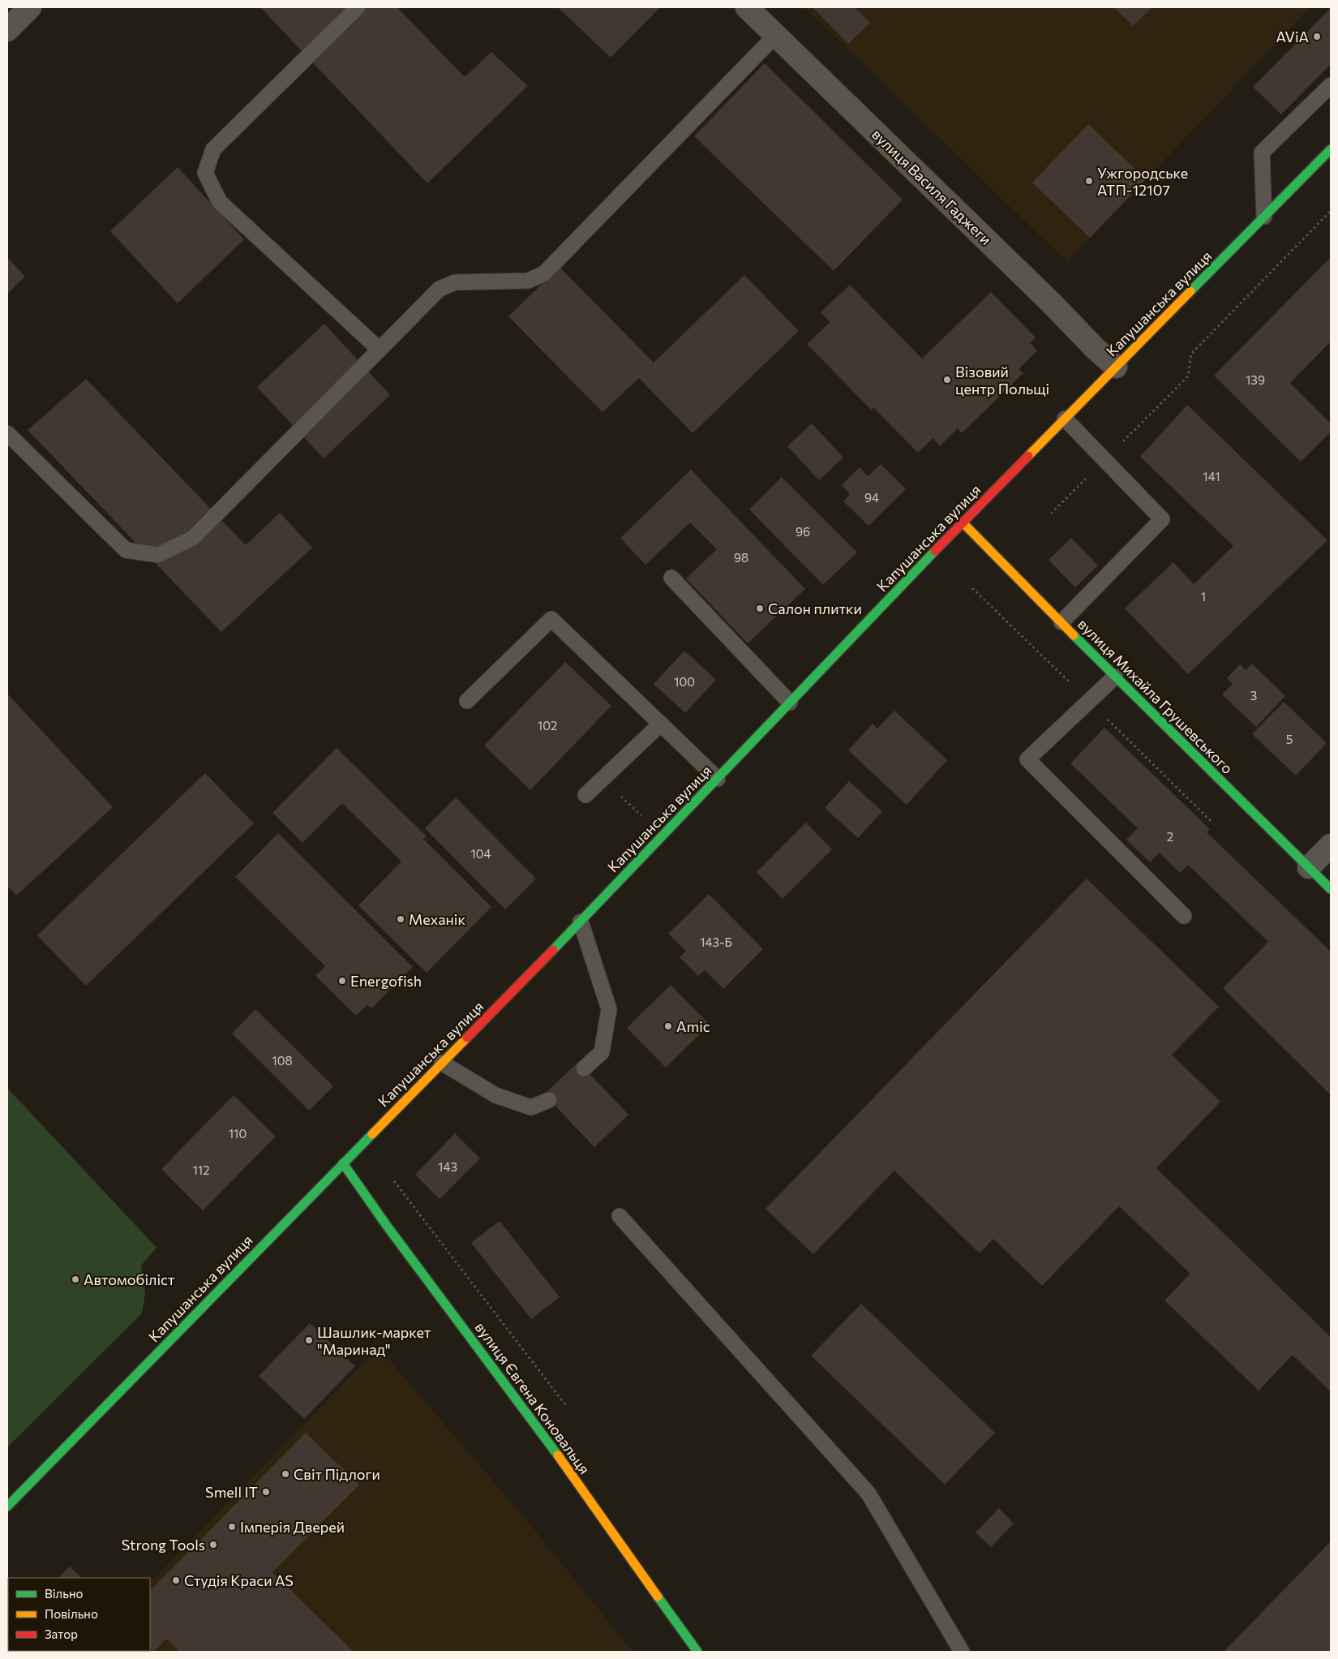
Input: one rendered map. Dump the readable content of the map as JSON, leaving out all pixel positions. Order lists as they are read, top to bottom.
{
  "streets": {
    "street": [
      "вулиця Василя Гаджеги",
      "Капушанська вулиця",
      "вулиця Михайла Грушевського",
      "вулиця Євгена Коновальця"
    ]
  },
  "crossings": [
    ["вулиця Василя Гаджеги", "Капушанська вулиця"],
    ["Капушанська вулиця", "вулиця Михайла Грушевського"],
    ["Капушанська вулиця", "вулиця Євгена Коновальця"]
  ],
  "places": [
    "AViA",
    "Ужгородське АТП-12107",
    "Візовий центр Польщі",
    "Салон плитки",
    "Механік",
    "Energofish",
    "Amic",
    "Автомобіліст",
    "Шашлик-маркет \"Маринад\"",
    "Світ Підлоги",
    "Smell IT",
    "Імперія Дверей",
    "Strong Tools",
    "Студія Краси AS"
  ],
  "house_numbers": [
    "139",
    "141",
    "94",
    "96",
    "98",
    "1",
    "100",
    "3",
    "102",
    "5",
    "2",
    "104",
    "143-Б",
    "108",
    "110",
    "143",
    "112"
  ],
  "legend": ["Вільно", "Повільно", "Затор"]
}
